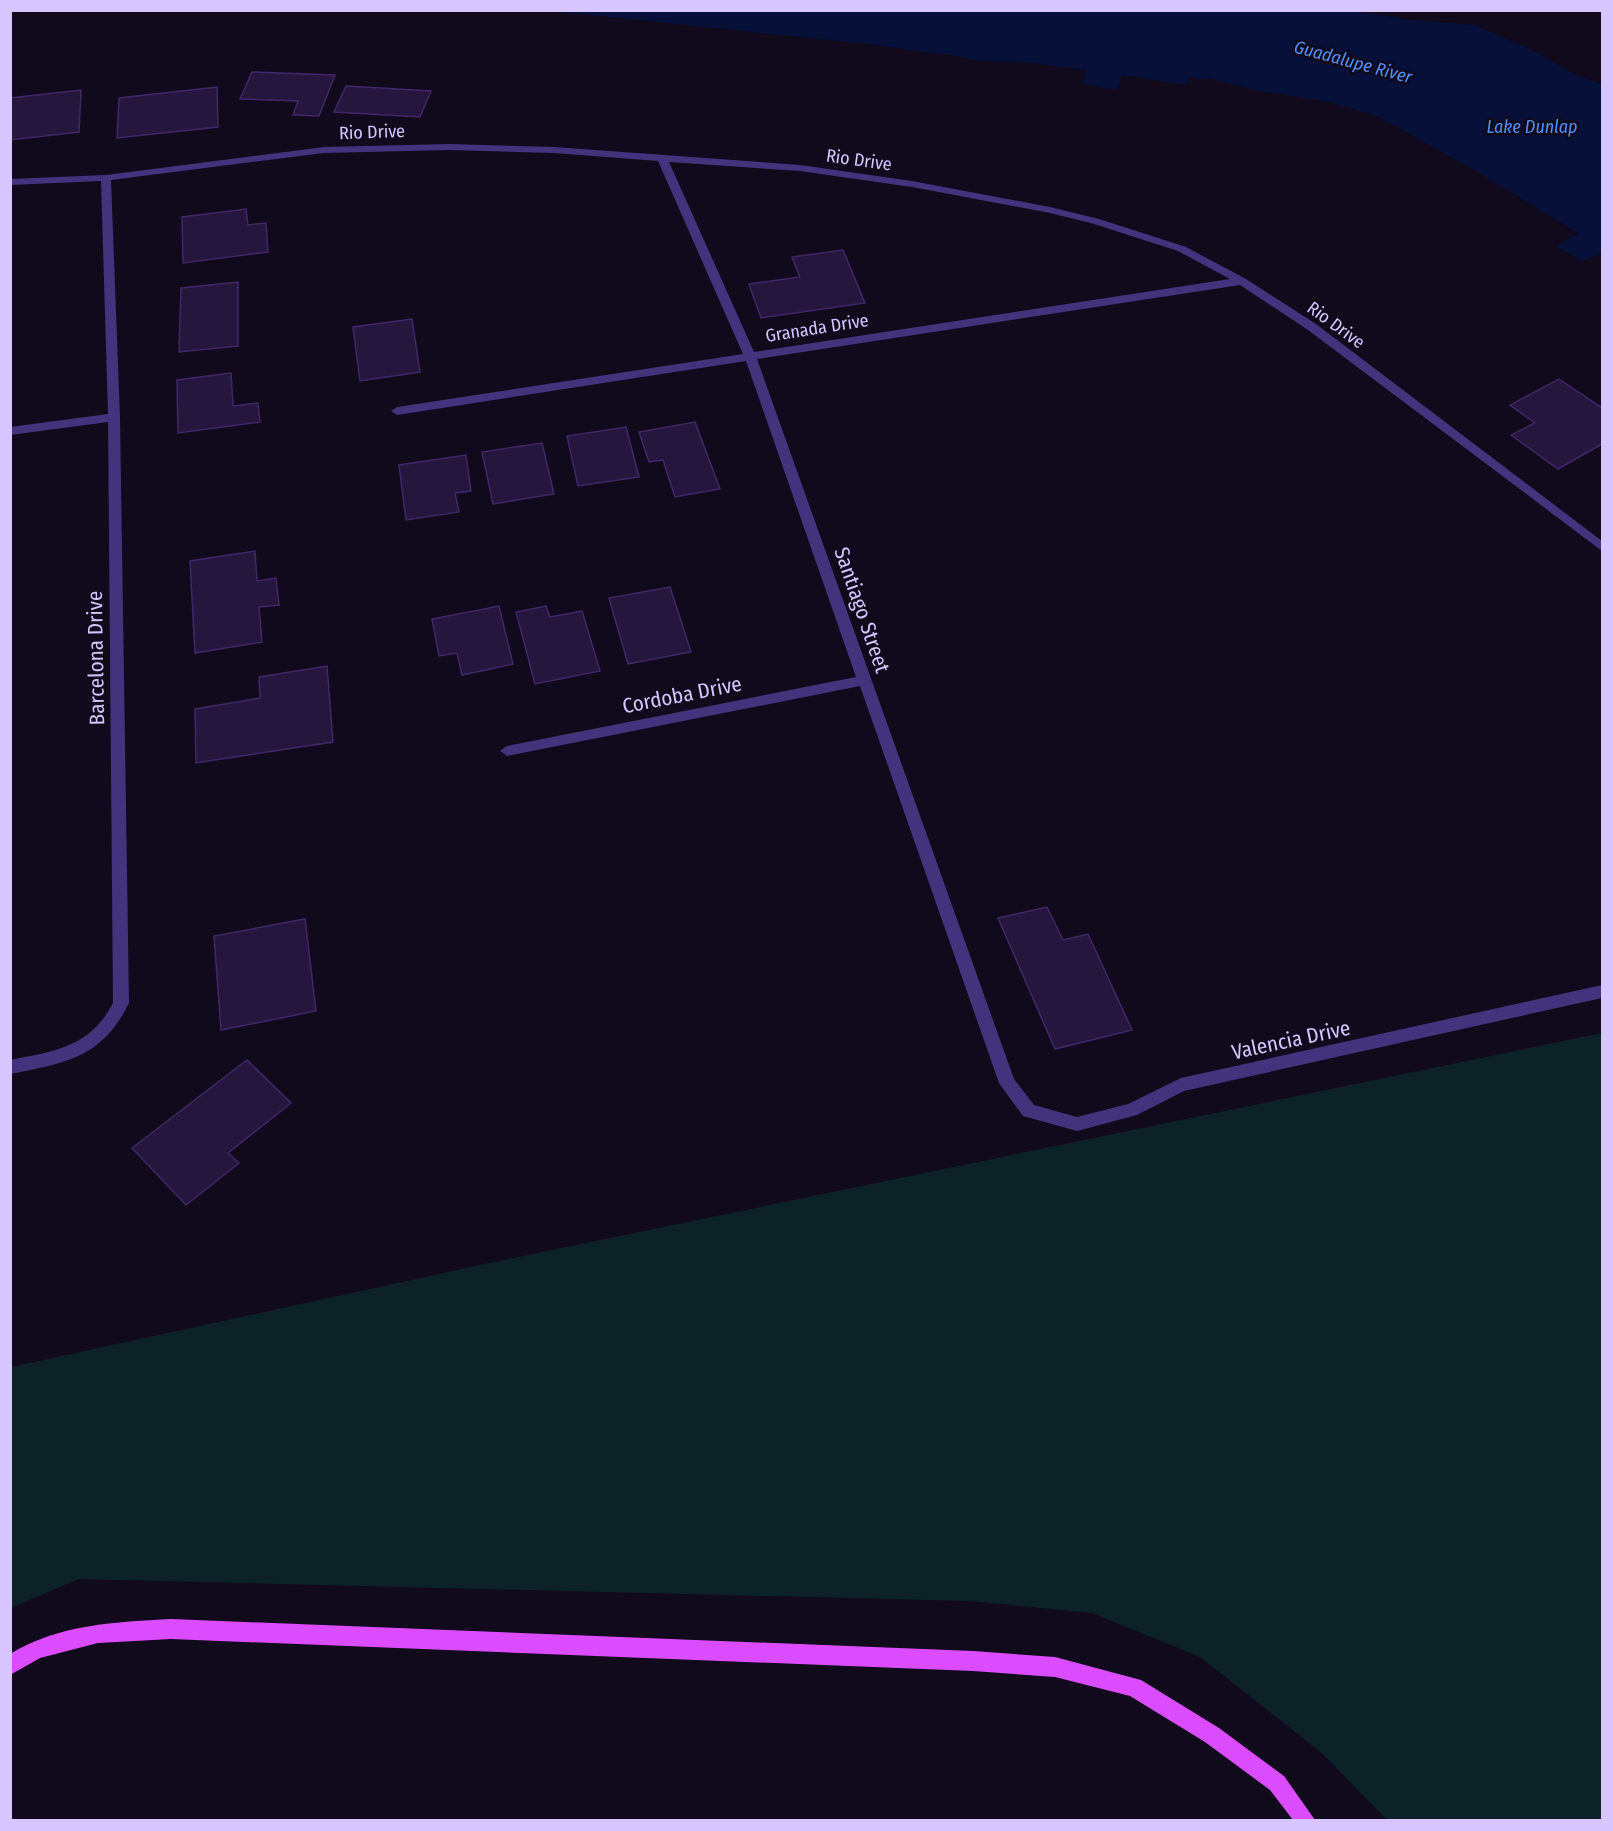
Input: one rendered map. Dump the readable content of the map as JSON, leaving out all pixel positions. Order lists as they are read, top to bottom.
{
  "streets": {
    "street": [
      "Rio Drive",
      "Granada Drive",
      "Santiago Street",
      "Barcelona Drive",
      "Cordoba Drive",
      "Valencia Drive"
    ]
  },
  "crossings": [
    ["Rio Drive", "Granada Drive"],
    ["Rio Drive", "Santiago Street"],
    ["Rio Drive", "Barcelona Drive"],
    ["Granada Drive", "Santiago Street"],
    ["Santiago Street", "Cordoba Drive"],
    ["Santiago Street", "Valencia Drive"]
  ],
  "water": ["Guadalupe River", "Lake Dunlap"]
}
